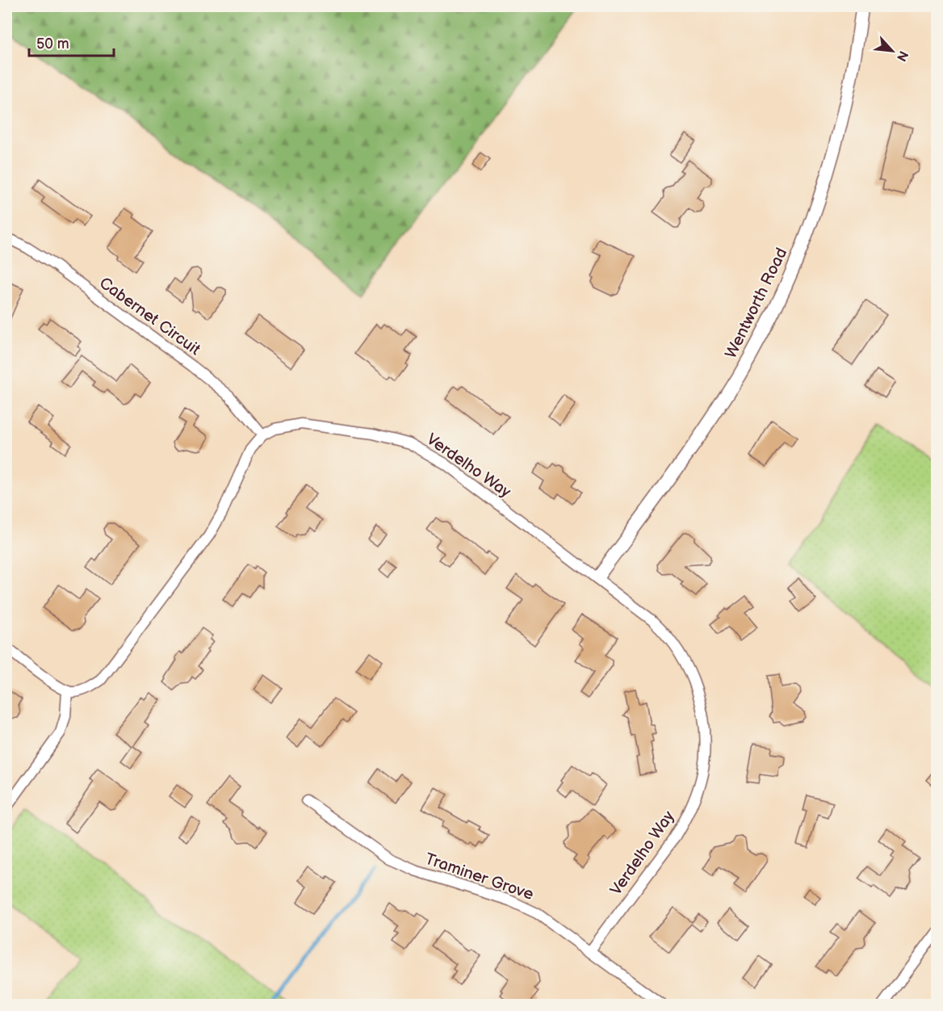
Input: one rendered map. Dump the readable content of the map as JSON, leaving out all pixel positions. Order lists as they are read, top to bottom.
{
  "streets": {
    "street": [
      "Wentworth Road",
      "Cabernet Circuit",
      "Verdelho Way",
      "Traminer Grove"
    ]
  },
  "crossings": [
    ["Wentworth Road", "Verdelho Way"],
    ["Cabernet Circuit", "Verdelho Way"],
    ["Verdelho Way", "Traminer Grove"]
  ],
  "scale_bar": "50 m",
  "north": "bottom right"
}
